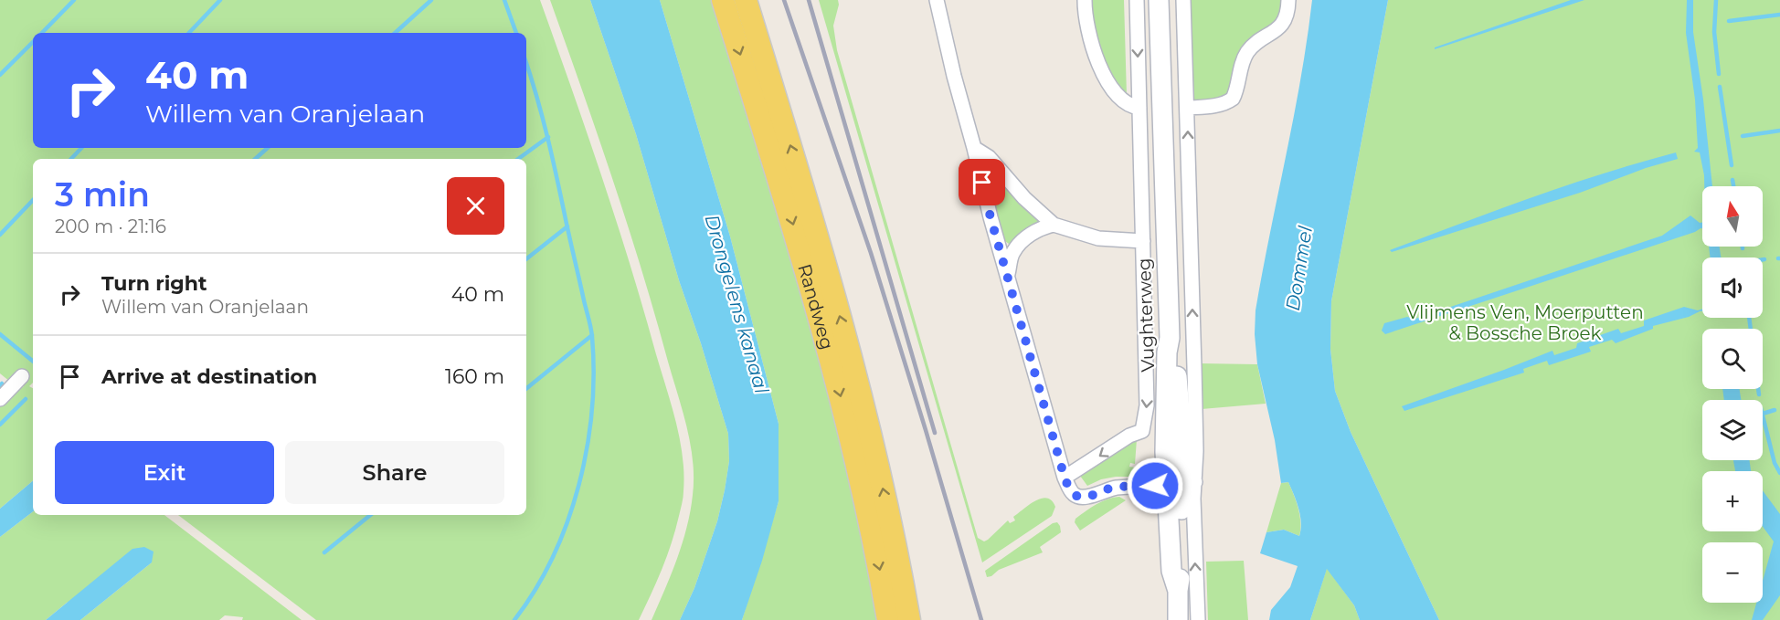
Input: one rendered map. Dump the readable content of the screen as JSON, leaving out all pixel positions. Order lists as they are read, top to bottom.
{
  "streets": {
    "main road": ["Randweg", "Vughterweg"]
  },
  "water": ["Dommel", "Drongelens kanaal"],
  "parks": ["Vlijmens Ven, Moerputten & Bossche Broek"],
  "north": "top",
  "page": {
    "turn": ["40 m", "Willem van Oranjelaan"],
    "heading": ["3 min", "200 m · 21:16"],
    "map_buttons": ["+", "−"],
    "list": [
      {
        "name": "Turn right",
        "note": "Willem van Oranjelaan",
        "value": "40 m"
      },
      {
        "name": "Arrive at destination",
        "value": "160 m"
      }
    ],
    "buttons": ["Exit", "Share"]
  }
}
